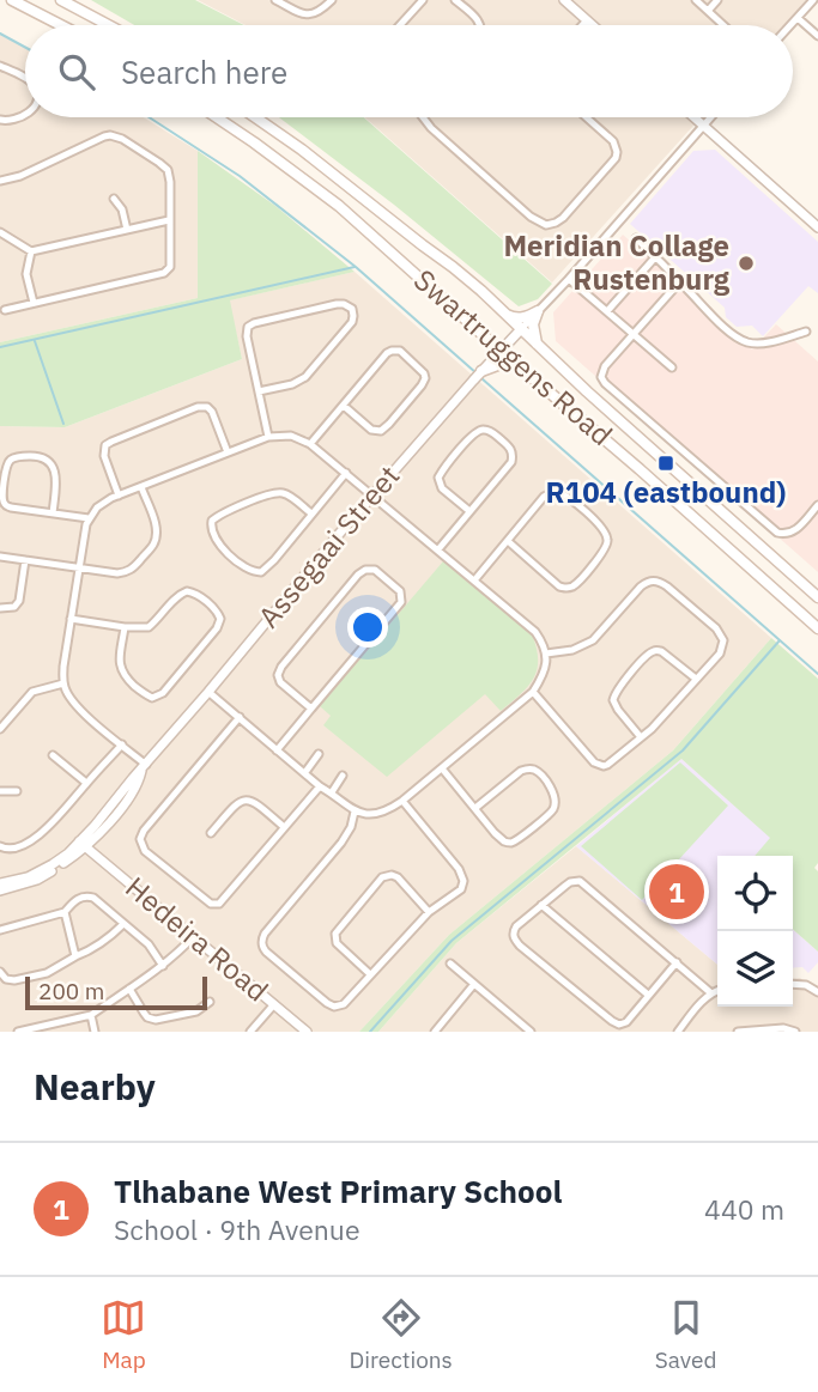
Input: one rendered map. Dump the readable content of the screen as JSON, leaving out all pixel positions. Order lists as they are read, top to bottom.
{
  "streets": {
    "main road": ["Swartruggens Road"],
    "street": ["Assegaai Street", "Hedeira Road"]
  },
  "crossings": [
    ["Swartruggens Road", "Assegaai Street"],
    ["Assegaai Street", "Hedeira Road"]
  ],
  "places": {
    "other": ["Meridian Collage Rustenburg"],
    "transit": ["R104 (eastbound)"]
  },
  "scale_bar": "200 m",
  "page": {
    "search": "Search here",
    "pins": "1",
    "scale": "200 m",
    "heading": "Nearby",
    "list": [
      {
        "mark": "1",
        "name": "Tlhabane West Primary School",
        "note": "School · 9th Avenue",
        "value": "440 m"
      }
    ],
    "nav": ["Map", "Directions", "Saved"]
  }
}
